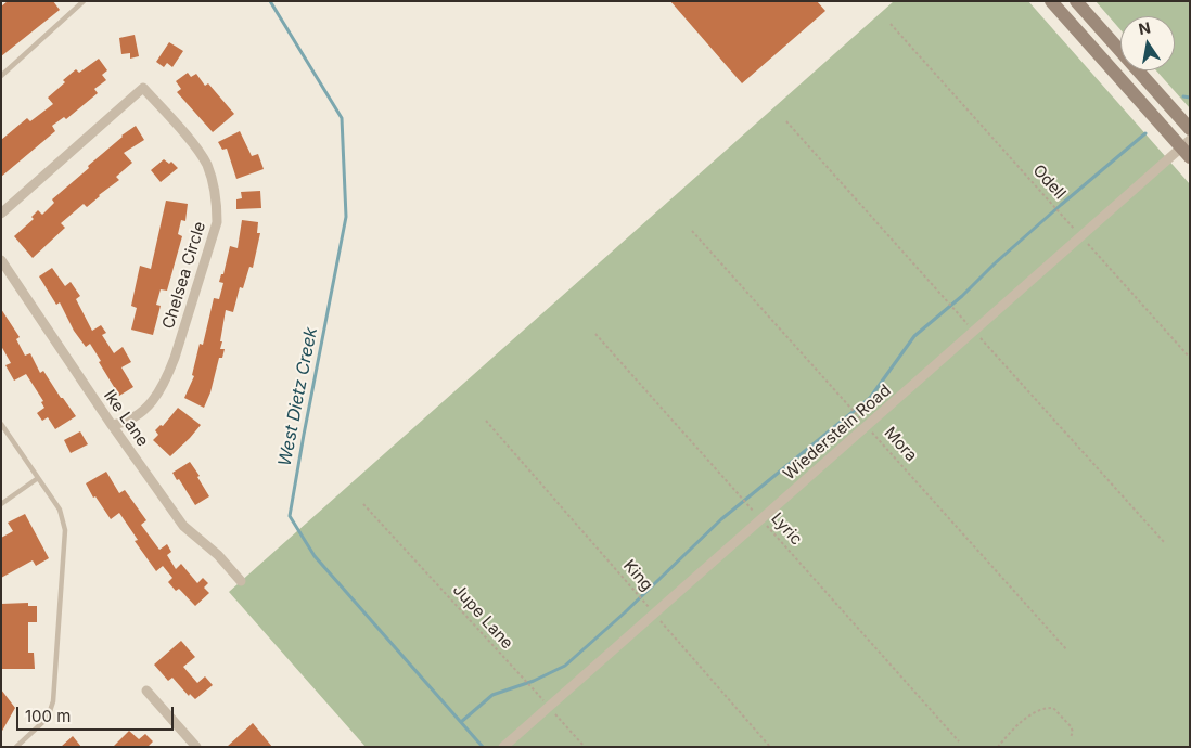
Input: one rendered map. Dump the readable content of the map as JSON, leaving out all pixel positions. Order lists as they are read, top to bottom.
{
  "streets": {
    "street": ["Chelsea Circle", "Ike Lane", "Wiederstein Road"],
    "path": [
      "Odell",
      "Mora",
      "Lyric",
      "King",
      "Jupe Lane"
    ]
  },
  "crossings": [
    ["Odell", "Wiederstein Road"],
    ["Chelsea Circle", "Ike Lane"],
    ["Wiederstein Road", "Mora"],
    ["Wiederstein Road", "Lyric"],
    ["Wiederstein Road", "King"],
    ["Wiederstein Road", "Jupe Lane"]
  ],
  "water": ["West Dietz Creek"],
  "scale_bar": "100 m",
  "north": "top"
}
